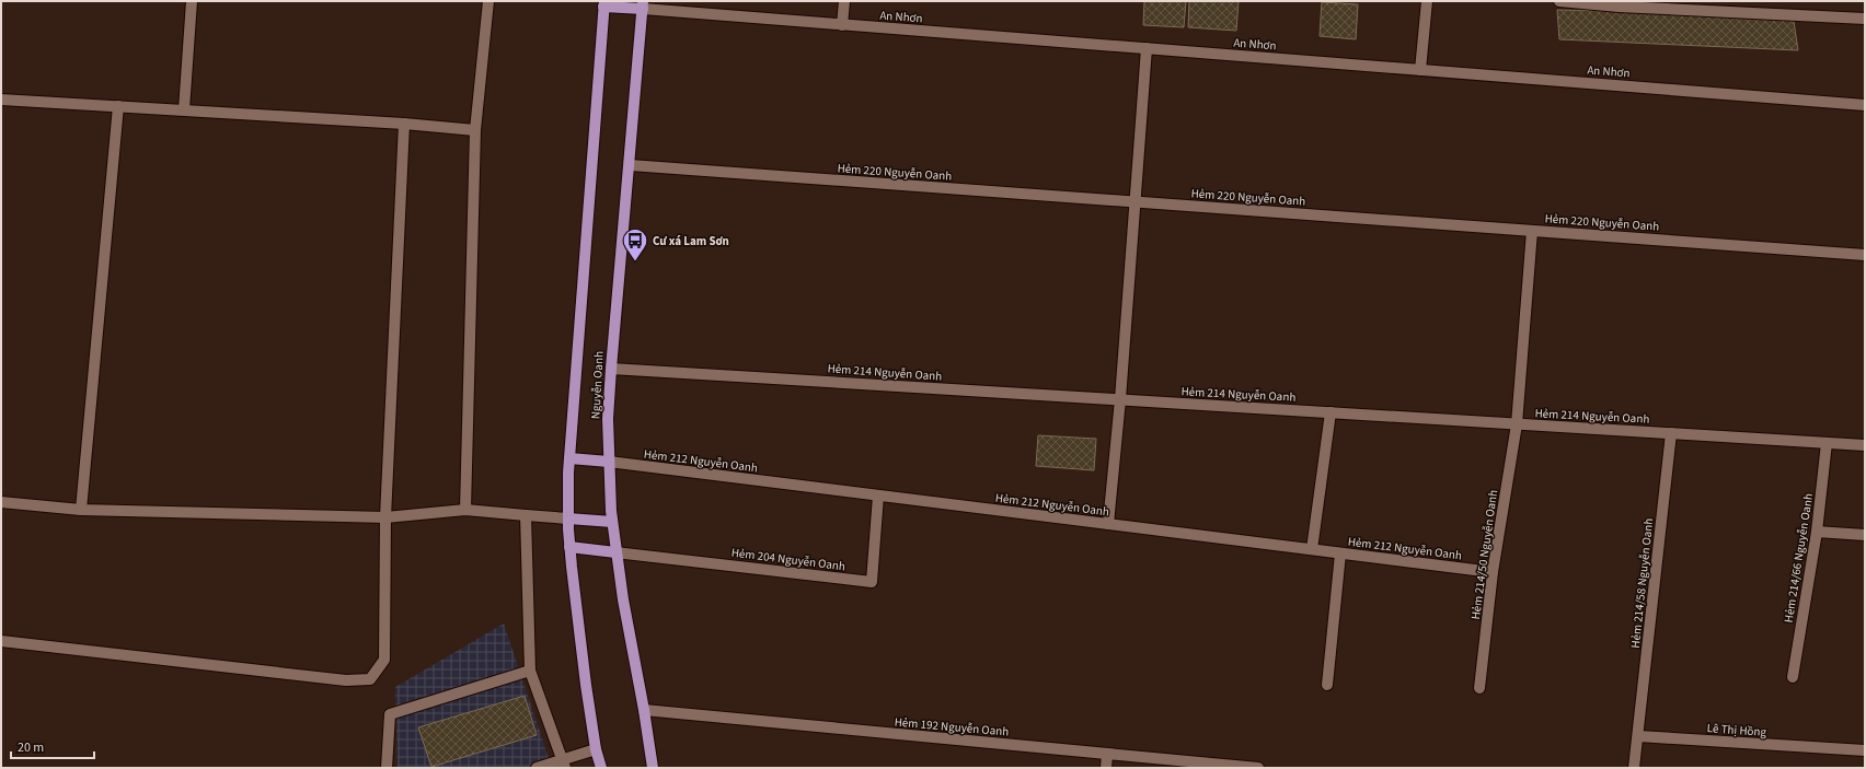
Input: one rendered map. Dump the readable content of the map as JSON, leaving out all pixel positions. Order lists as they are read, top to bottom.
{
  "streets": {
    "main road": ["Nguyễn Oanh"],
    "street": [
      "An Nhơn",
      "Hẻm 220 Nguyễn Oanh",
      "Hẻm 214 Nguyễn Oanh",
      "Hẻm 212 Nguyễn Oanh",
      "Hẻm 214/50 Nguyễn Oanh",
      "Hẻm 214/66 Nguyễn Oanh",
      "Hẻm 204 Nguyễn Oanh",
      "Hẻm 214/58 Nguyễn Oanh",
      "Hẻm 192 Nguyễn Oanh",
      "Lê Thị Hồng"
    ]
  },
  "crossings": [
    ["An Nhơn", "Nguyễn Oanh"],
    ["Hẻm 220 Nguyễn Oanh", "Nguyễn Oanh"],
    ["Hẻm 220 Nguyễn Oanh", "Hẻm 214/50 Nguyễn Oanh"],
    ["Hẻm 214 Nguyễn Oanh", "Nguyễn Oanh"],
    ["Hẻm 214 Nguyễn Oanh", "Hẻm 214/50 Nguyễn Oanh"],
    ["Hẻm 214 Nguyễn Oanh", "Hẻm 214/66 Nguyễn Oanh"],
    ["Hẻm 214 Nguyễn Oanh", "Hẻm 214/58 Nguyễn Oanh"],
    ["Nguyễn Oanh", "Hẻm 212 Nguyễn Oanh"],
    ["Nguyễn Oanh", "Hẻm 204 Nguyễn Oanh"],
    ["Nguyễn Oanh", "Hẻm 192 Nguyễn Oanh"],
    ["Hẻm 212 Nguyễn Oanh", "Hẻm 214/50 Nguyễn Oanh"],
    ["Hẻm 212 Nguyễn Oanh", "Hẻm 204 Nguyễn Oanh"],
    ["Hẻm 214/58 Nguyễn Oanh", "Lê Thị Hồng"]
  ],
  "places": {
    "bus stop": ["Cư xá Lam Sơn"]
  },
  "scale_bar": "20 m"
}
